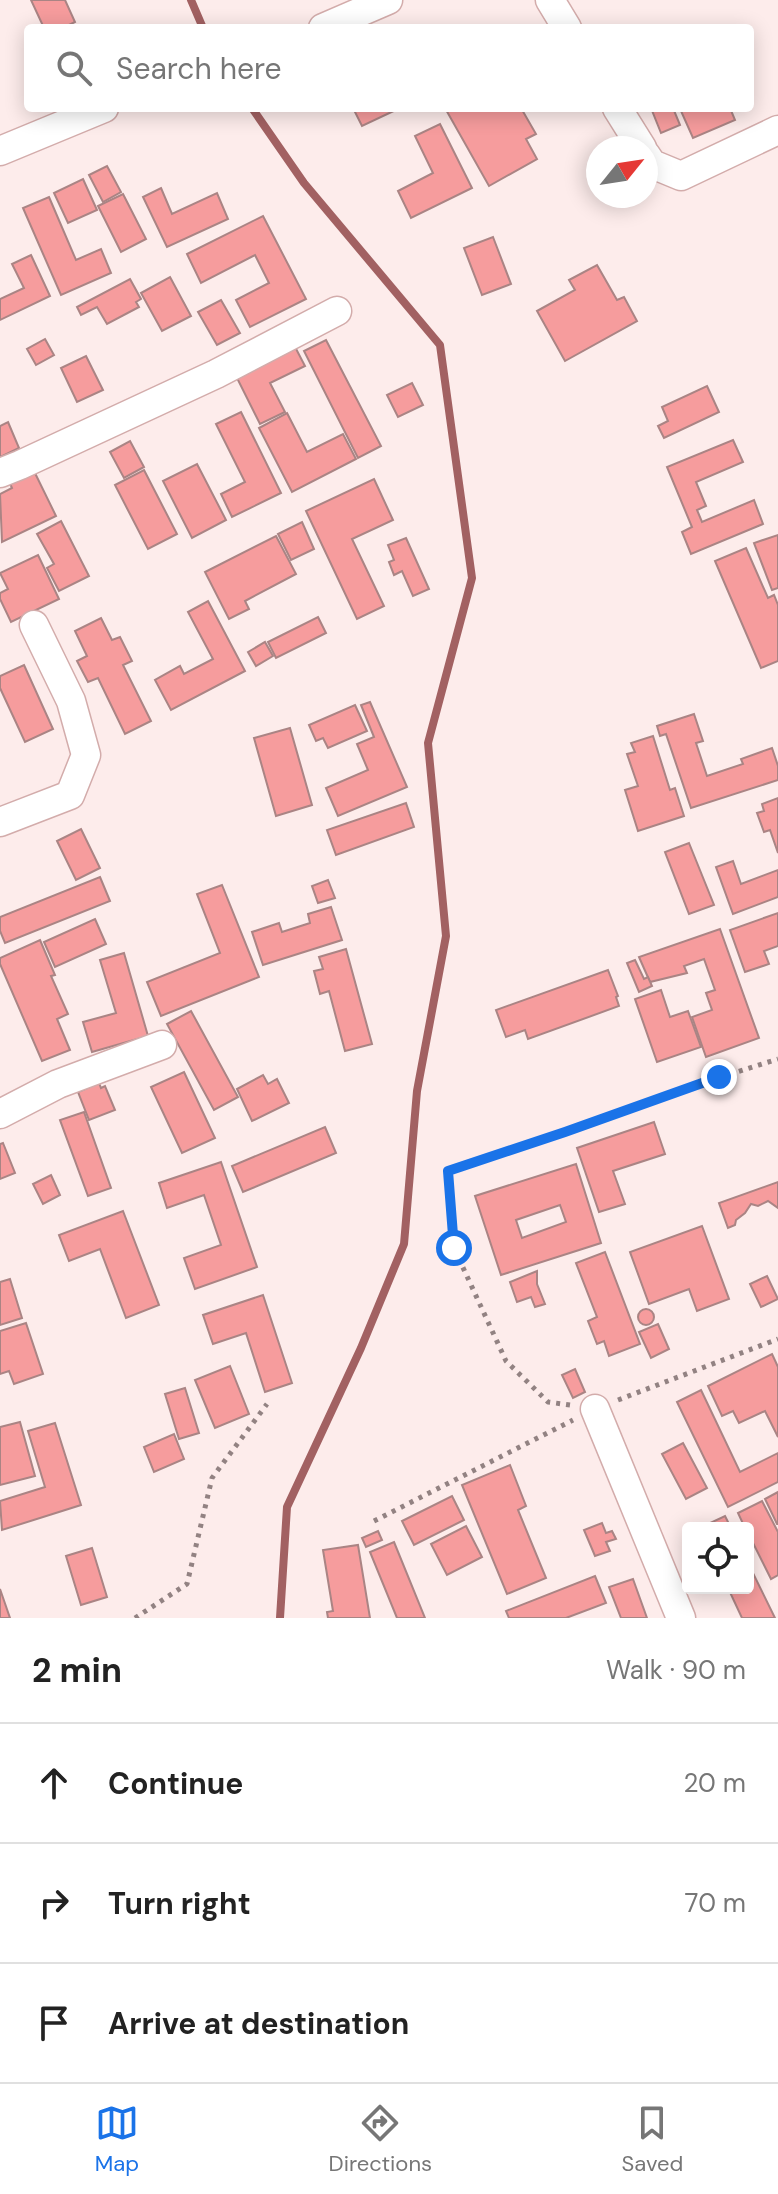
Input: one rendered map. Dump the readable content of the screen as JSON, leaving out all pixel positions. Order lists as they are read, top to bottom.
{
  "north": "top right",
  "page": {
    "search": "Search here",
    "heading": ["2 min", "Walk · 90 m"],
    "list": [
      ["Continue", "20 m"],
      ["Turn right", "70 m"],
      "Arrive at destination"
    ],
    "nav": ["Map", "Directions", "Saved"]
  }
}
